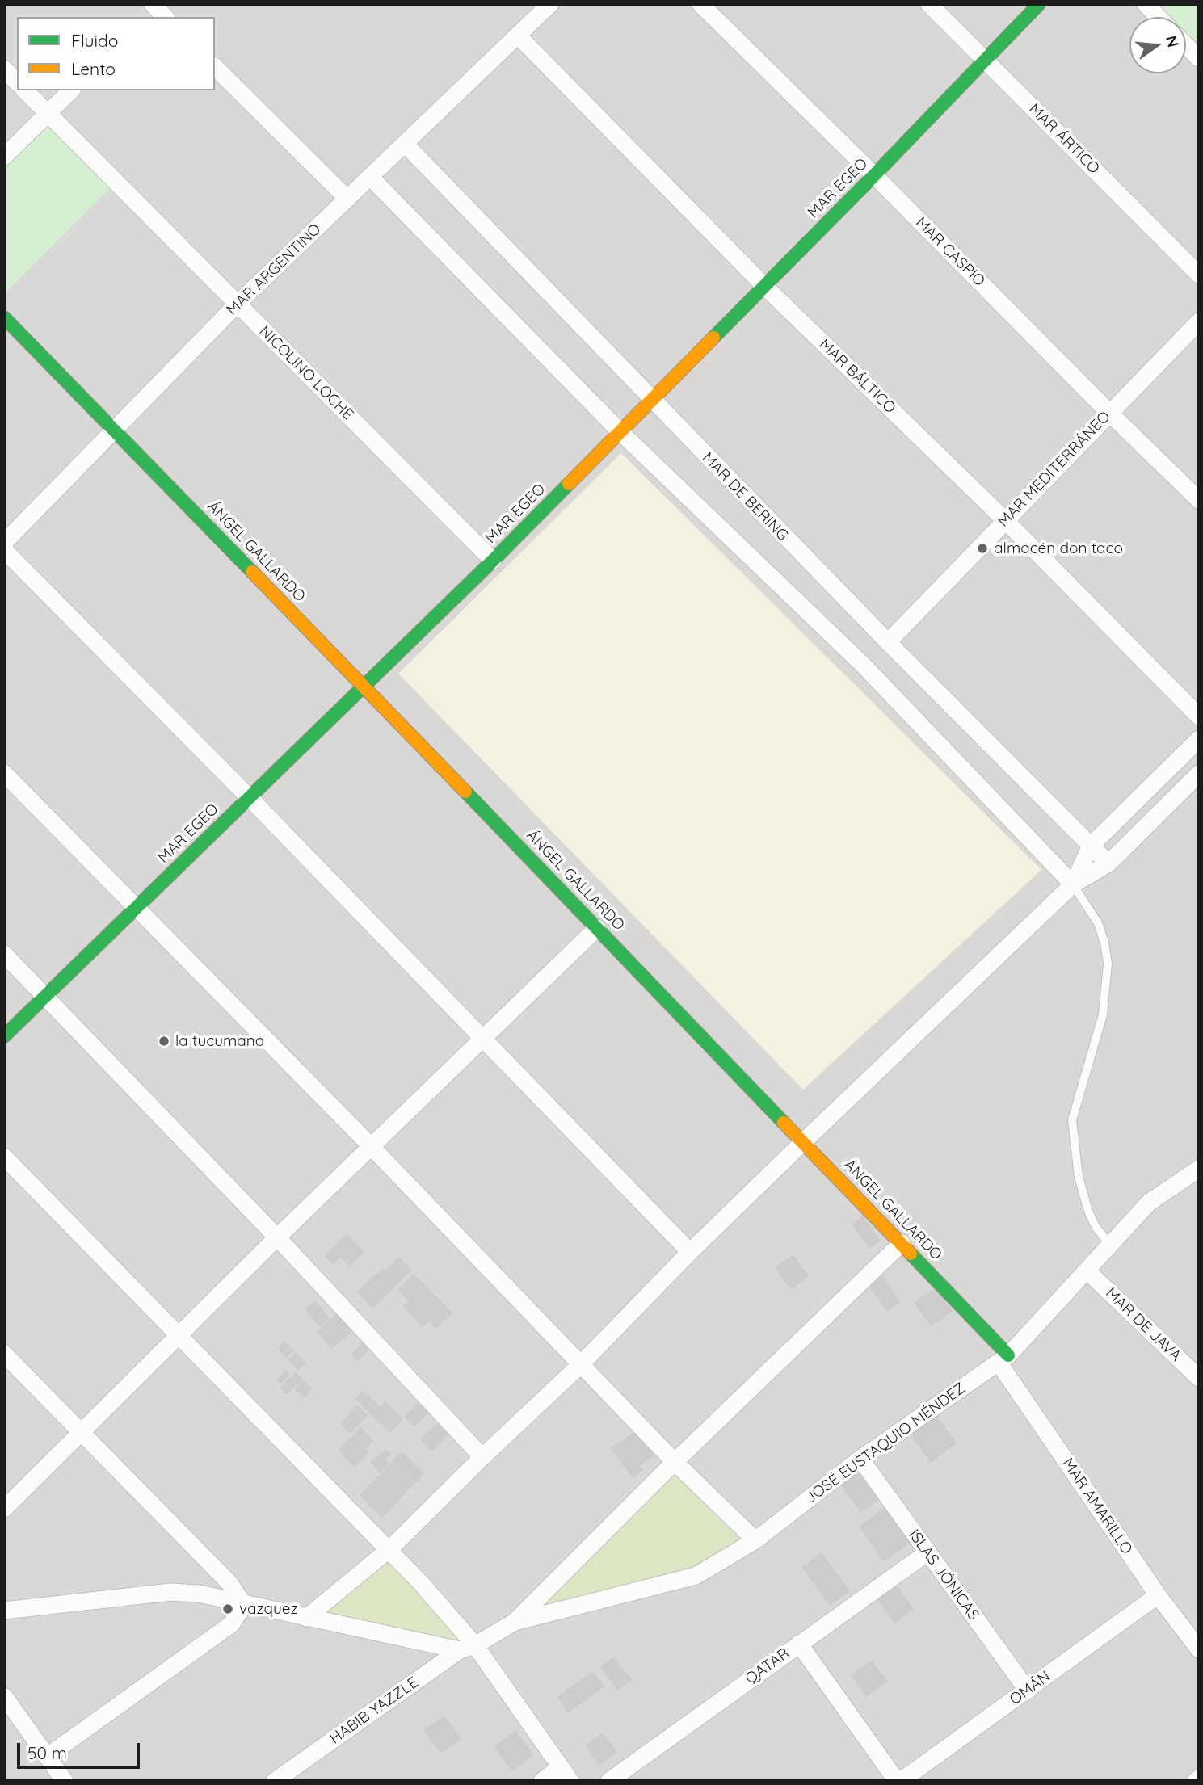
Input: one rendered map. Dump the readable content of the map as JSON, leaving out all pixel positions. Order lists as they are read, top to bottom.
{
  "streets": {
    "street": [
      "MAR ÁRTICO",
      "MAR EGEO",
      "MAR CASPIO",
      "MAR ARGENTINO",
      "NICOLINO LOCHE",
      "MAR BÁLTICO",
      "MAR MEDITERRÁNEO",
      "MAR DE BERING",
      "ÁNGEL GALLARDO",
      "MAR DE JAVA",
      "JOSÉ EUSTAQUIO MÉNDEZ",
      "MAR AMARILLO",
      "ISLAS JÓNICAS",
      "QATAR",
      "OMÁN",
      "HABIB YAZZLE"
    ]
  },
  "crossings": [
    ["MAR ÁRTICO", "MAR EGEO"],
    ["MAR EGEO", "MAR CASPIO"],
    ["MAR EGEO", "NICOLINO LOCHE"],
    ["MAR EGEO", "MAR BÁLTICO"],
    ["MAR EGEO", "MAR DE BERING"],
    ["MAR EGEO", "ÁNGEL GALLARDO"],
    ["MAR CASPIO", "MAR MEDITERRÁNEO"],
    ["MAR ARGENTINO", "NICOLINO LOCHE"],
    ["MAR ARGENTINO", "MAR BÁLTICO"],
    ["MAR ARGENTINO", "MAR DE BERING"],
    ["MAR ARGENTINO", "ÁNGEL GALLARDO"],
    ["MAR BÁLTICO", "MAR MEDITERRÁNEO"],
    ["MAR MEDITERRÁNEO", "MAR DE BERING"],
    ["ÁNGEL GALLARDO", "JOSÉ EUSTAQUIO MÉNDEZ"],
    ["ÁNGEL GALLARDO", "MAR AMARILLO"],
    ["MAR DE JAVA", "JOSÉ EUSTAQUIO MÉNDEZ"],
    ["JOSÉ EUSTAQUIO MÉNDEZ", "MAR AMARILLO"],
    ["JOSÉ EUSTAQUIO MÉNDEZ", "ISLAS JÓNICAS"],
    ["JOSÉ EUSTAQUIO MÉNDEZ", "HABIB YAZZLE"],
    ["MAR AMARILLO", "OMÁN"],
    ["ISLAS JÓNICAS", "QATAR"],
    ["ISLAS JÓNICAS", "OMÁN"]
  ],
  "places": ["almacén don taco", "la tucumana", "vazquez"],
  "legend": ["Fluido", "Lento"],
  "scale_bar": "50 m",
  "north": "right"
}
